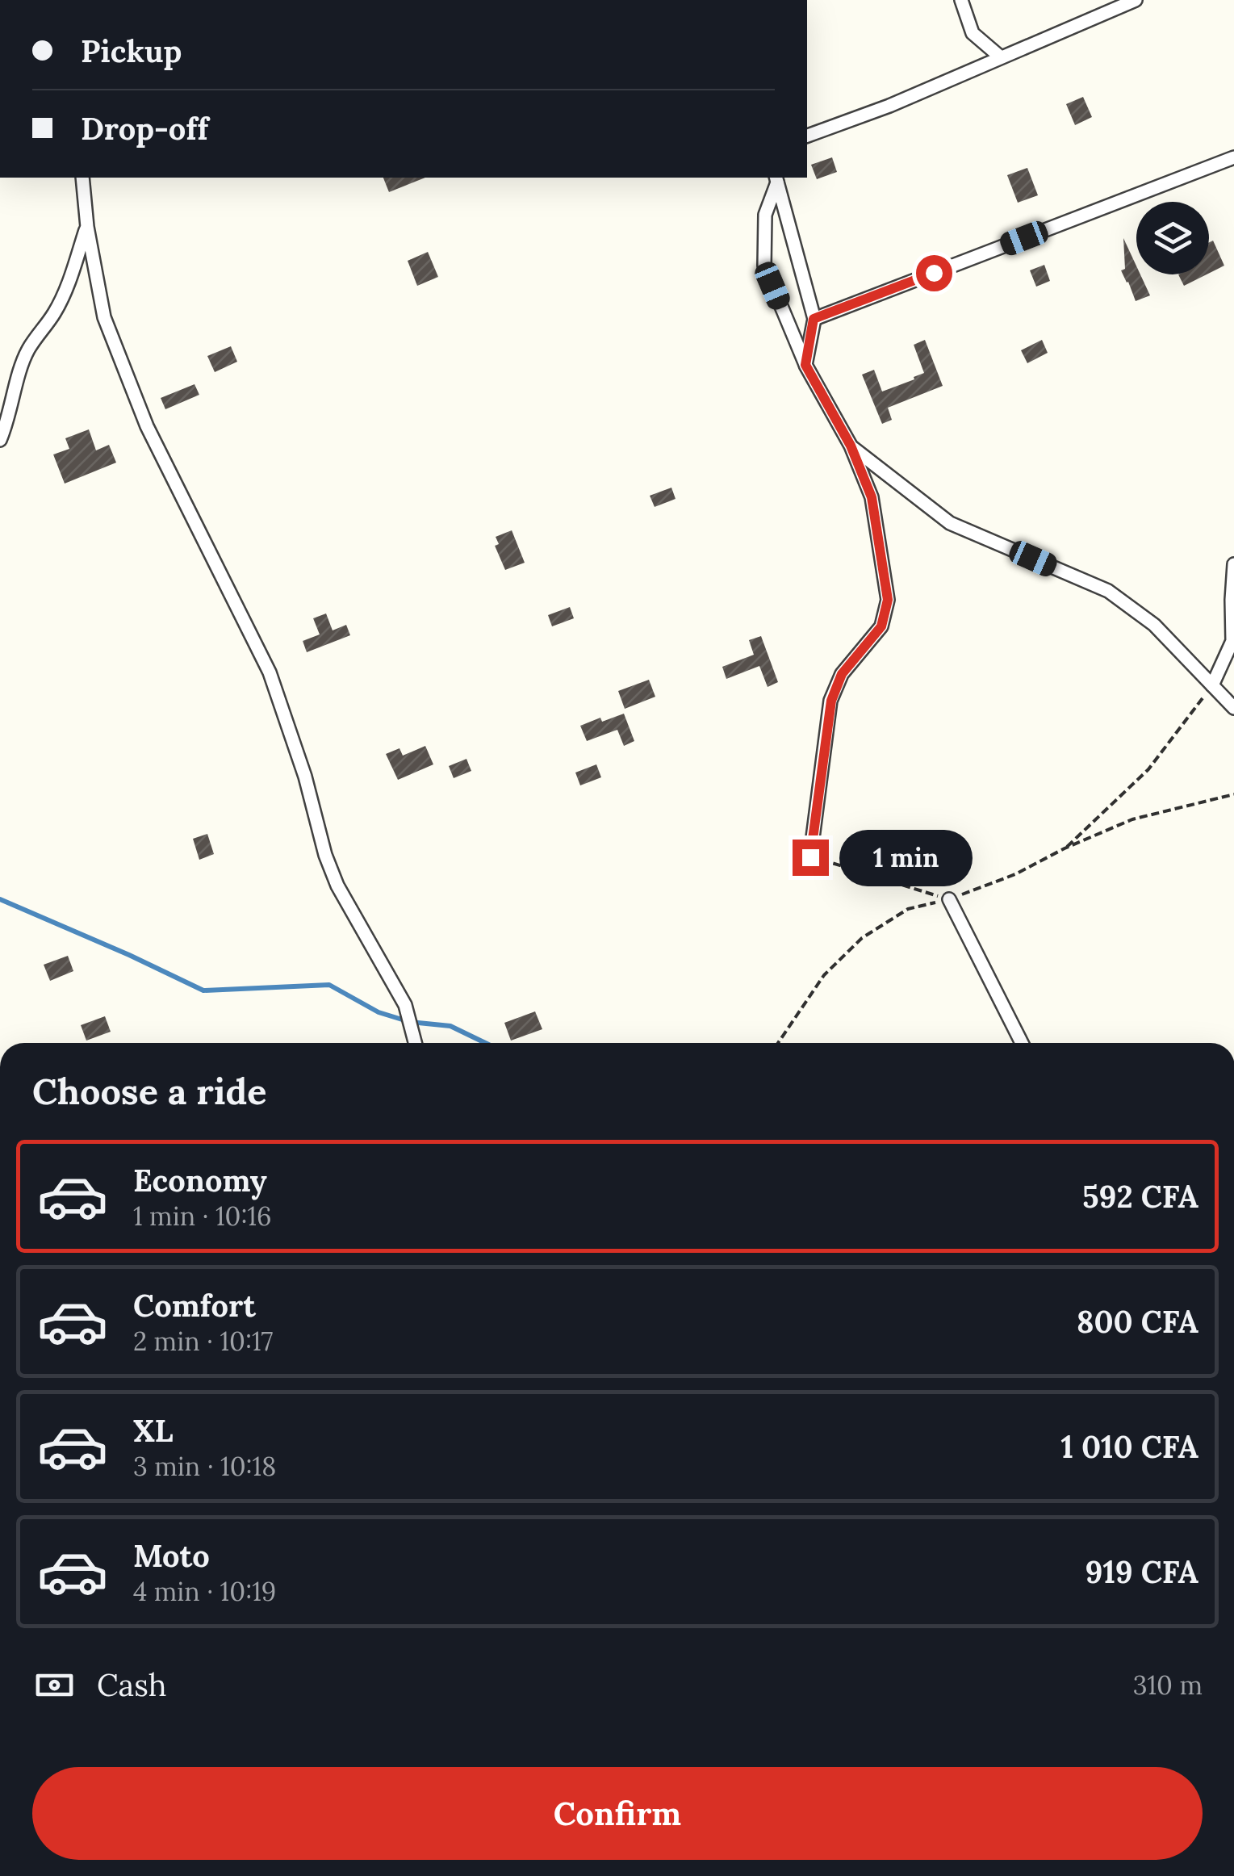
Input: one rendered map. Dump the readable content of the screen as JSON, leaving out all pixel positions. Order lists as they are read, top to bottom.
{
  "page": {
    "banner": ["Pickup", "Drop-off"],
    "bubble": "1 min",
    "heading": "Choose a ride",
    "list": [
      {
        "name": "Economy",
        "note": "1 min · 10:16",
        "value": "592 CFA"
      },
      {
        "name": "Comfort",
        "note": "2 min · 10:17",
        "value": "800 CFA"
      },
      {
        "name": "XL",
        "note": "3 min · 10:18",
        "value": "1 010 CFA"
      },
      {
        "name": "Moto",
        "note": "4 min · 10:19",
        "value": "919 CFA"
      }
    ],
    "pay": ["Cash", "310 m"],
    "buttons": "Confirm"
  }
}
